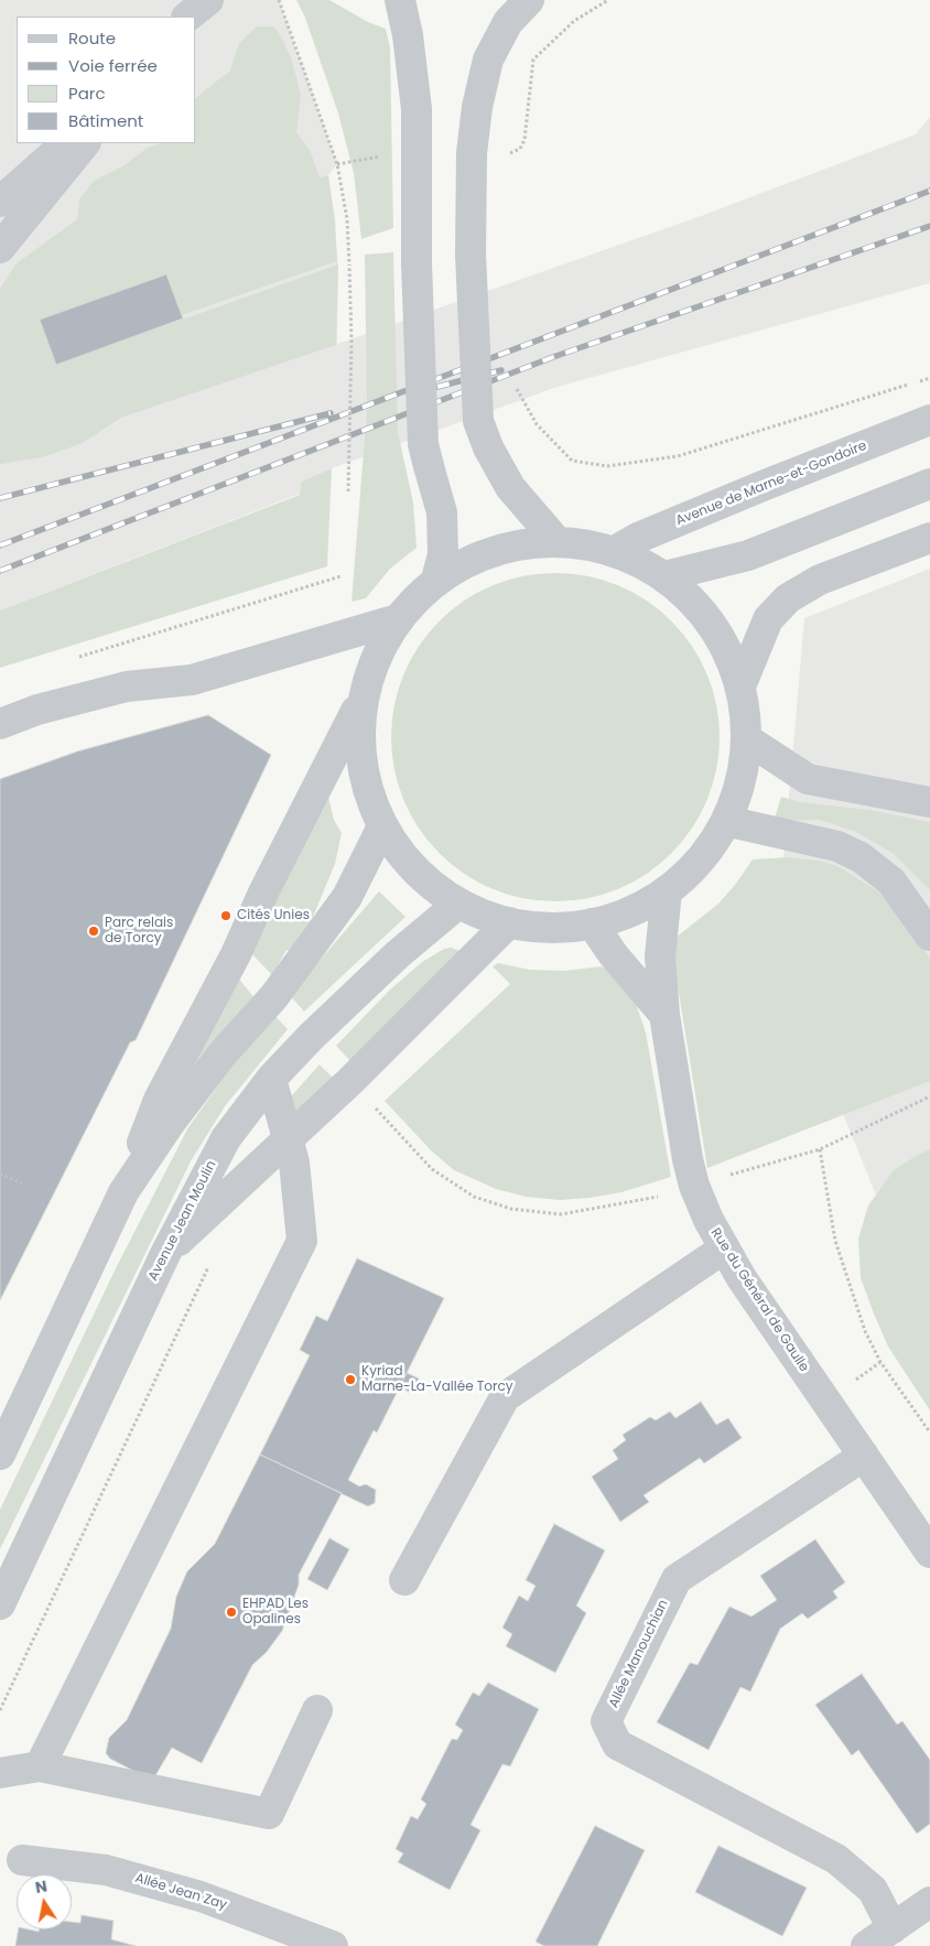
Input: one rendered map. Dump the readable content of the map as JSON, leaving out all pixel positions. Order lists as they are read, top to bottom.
{
  "streets": {
    "street": [
      "Avenue de Marne-et-Gondoire",
      "Avenue Jean Moulin",
      "Rue du Général de Gaulle",
      "Allée Manouchian",
      "Allée Jean Zay"
    ]
  },
  "crossings": [
    ["Rue du Général de Gaulle", "Allée Manouchian"]
  ],
  "places": [
    "Cités Unies",
    "Parc relais de Torcy",
    "Kyriad Marne-La-Vallée Torcy",
    "EHPAD Les Opalines"
  ],
  "legend": [
    "Route",
    "Voie ferrée",
    "Parc",
    "Bâtiment"
  ],
  "north": "top"
}
